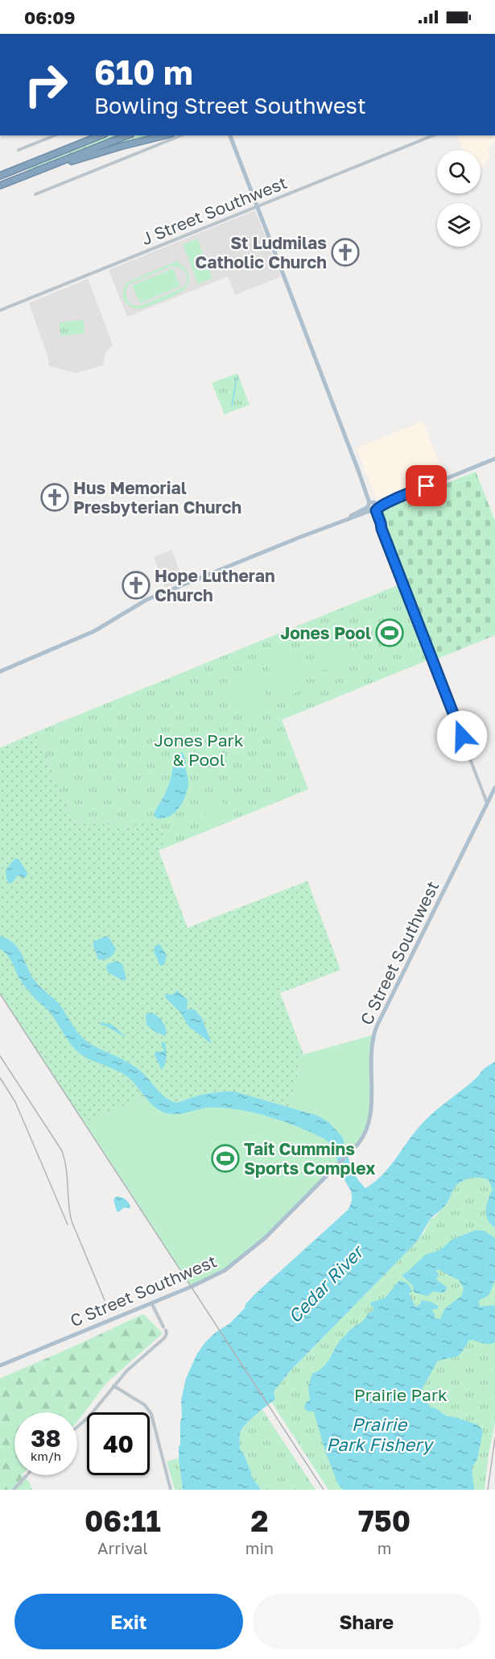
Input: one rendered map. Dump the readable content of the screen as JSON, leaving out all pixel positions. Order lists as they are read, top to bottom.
{
  "streets": {
    "main road": ["C Street Southwest"],
    "street": ["J Street Southwest"]
  },
  "water": ["Cedar River", "Prairie Park Fishery"],
  "parks": ["Jones Park & Pool", "Prairie Park"],
  "places": {
    "church": ["St Ludmilas Catholic Church", "Hus Memorial Presbyterian Church", "Hope Lutheran Church"],
    "sports": ["Jones Pool", "Tait Cummins Sports Complex"]
  },
  "page": {
    "status": "06:09",
    "turn": ["610 m", "Bowling Street Southwest"],
    "speed": "38 km/h",
    "limit": "40",
    "eta": [
      "06:11",
      "Arrival",
      "2",
      "min",
      "750",
      "m"
    ],
    "buttons": ["Exit", "Share"]
  }
}
